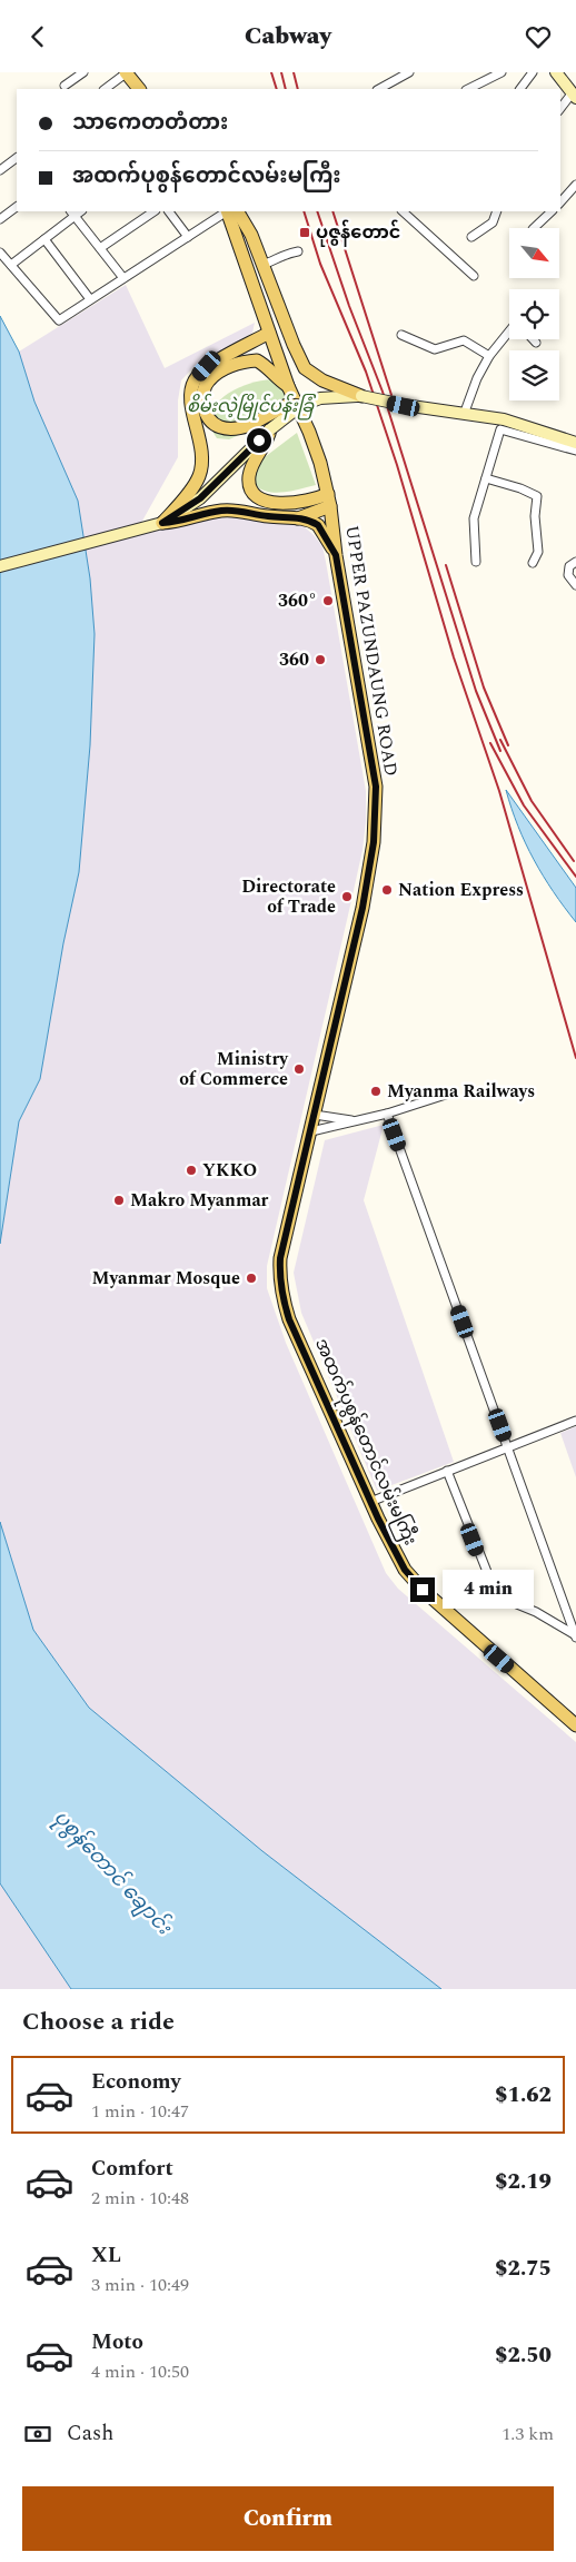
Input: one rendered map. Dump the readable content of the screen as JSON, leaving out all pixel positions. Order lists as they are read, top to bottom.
{
  "streets": {
    "main road": ["UPPER PAZUNDAUNG ROAD", "အထက်ပုစွန်တောင်လမ်းမကြီး"]
  },
  "crossings": [
    ["UPPER PAZUNDAUNG ROAD", "အထက်ပုစွန်တောင်လမ်းမကြီး"]
  ],
  "water": ["ပုစွန်တောင် ချောင်း"],
  "parks": ["စိမ်းလဲ့မြိုင်ပန်းခြံ"],
  "places": {
    "transit": ["ပုဇွန်တောင်"],
    "other": [
      "360°",
      "360",
      "Nation Express",
      "Directorate of Trade",
      "Ministry of Commerce",
      "Myanma Railways",
      "YKKO",
      "Makro Myanmar",
      "Myanmar Mosque"
    ]
  },
  "north": "bottom right",
  "page": {
    "header": "Cabway",
    "banner": ["သာကေတတံတား", "အထက်ပုစွန်တောင်လမ်းမကြီး"],
    "bubble": "4 min",
    "heading": "Choose a ride",
    "list": [
      {
        "name": "Economy",
        "note": "1 min · 10:47",
        "value": "$1.62"
      },
      {
        "name": "Comfort",
        "note": "2 min · 10:48",
        "value": "$2.19"
      },
      {
        "name": "XL",
        "note": "3 min · 10:49",
        "value": "$2.75"
      },
      {
        "name": "Moto",
        "note": "4 min · 10:50",
        "value": "$2.50"
      }
    ],
    "pay": ["Cash", "1.3 km"],
    "buttons": "Confirm"
  }
}
